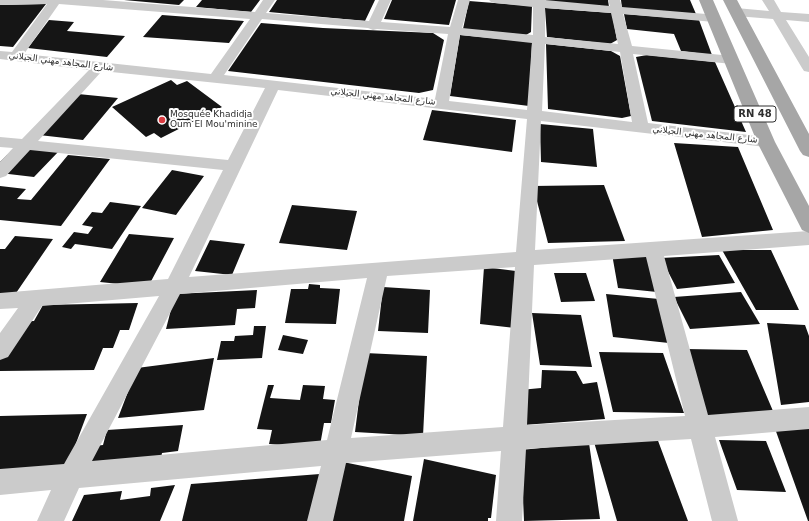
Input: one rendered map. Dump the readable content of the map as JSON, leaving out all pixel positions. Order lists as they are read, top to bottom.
{
  "streets": {
    "main road": ["RN 48"],
    "street": ["شارع المجاهد مهني الجيلاني"]
  },
  "crossings": [
    ["شارع المجاهد مهني الجيلاني", "RN 48"]
  ],
  "places": ["Mosquée Khadidja Oum El Mou'minine"]
}
